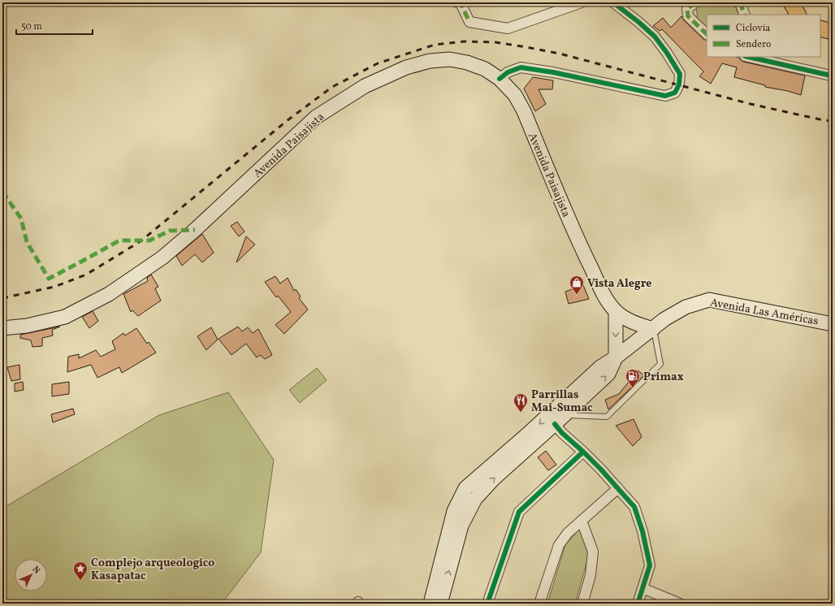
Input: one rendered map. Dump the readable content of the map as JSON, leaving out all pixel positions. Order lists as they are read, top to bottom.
{
  "streets": {
    "main road": ["Avenida Paisajista", "Avenida Las Américas"]
  },
  "crossings": [
    ["Avenida Paisajista", "Avenida Las Américas"]
  ],
  "places": {
    "shop": ["Vista Alegre"],
    "fuel station": ["Primax"],
    "restaurant": ["Parrillas Mai-Sumac"],
    "place": ["Complejo arqueologico Kasapatac"]
  },
  "legend": ["Ciclovía", "Sendero"],
  "scale_bar": "50 m",
  "north": "top right"
}
